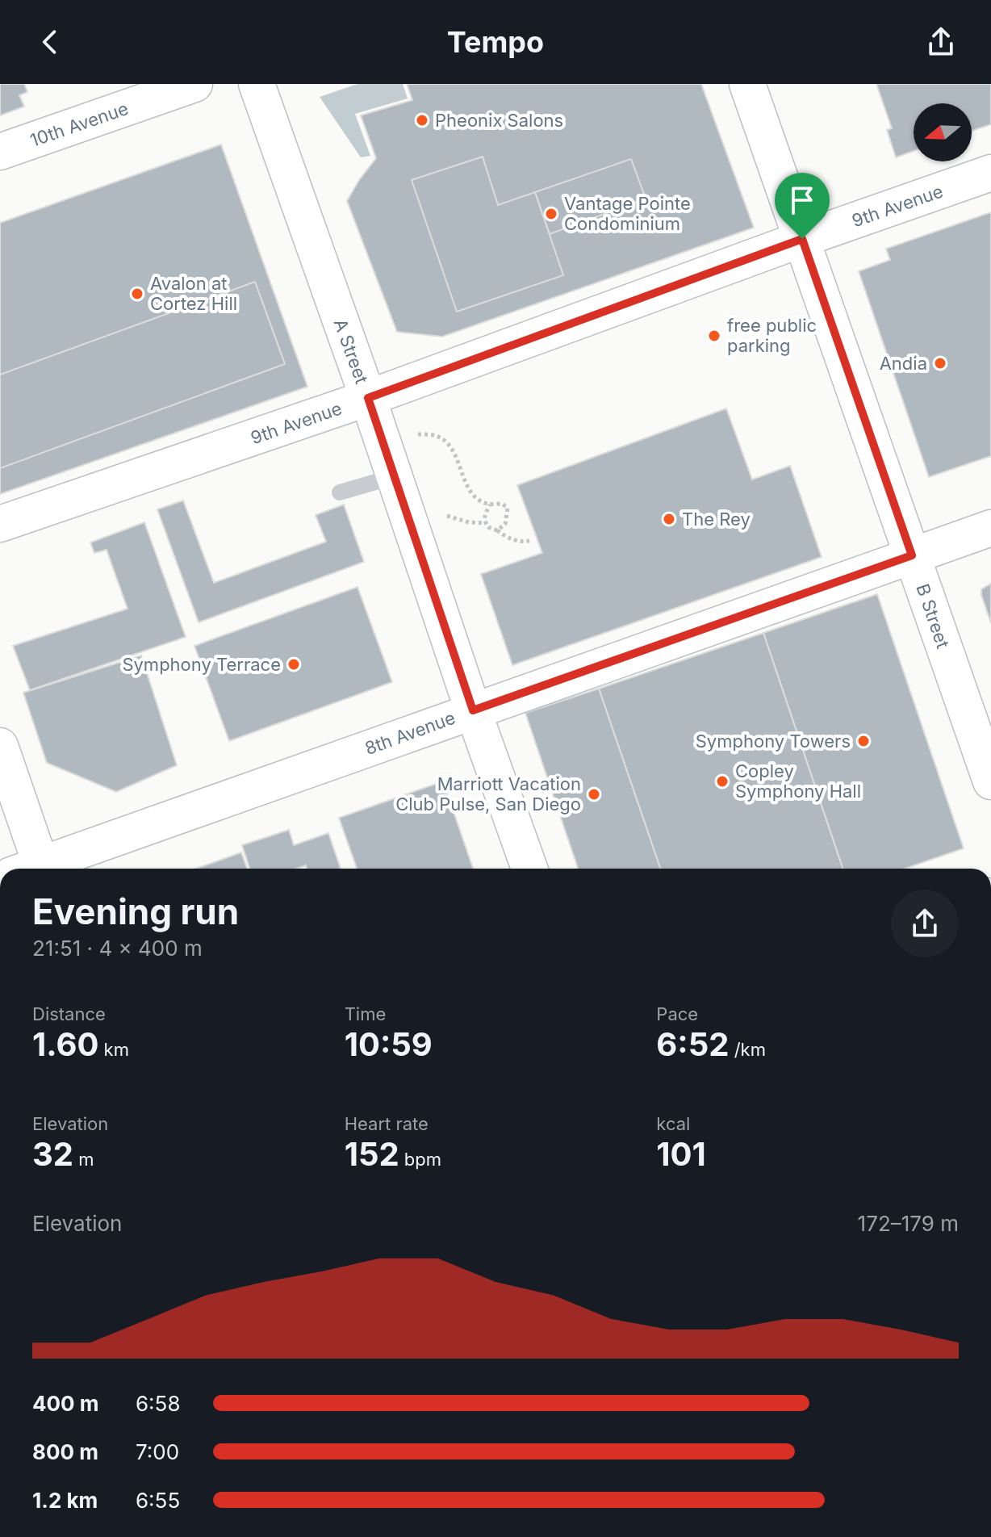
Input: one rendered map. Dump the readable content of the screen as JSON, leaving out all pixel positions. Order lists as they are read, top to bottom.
{
  "streets": {
    "street": [
      "10th Avenue",
      "9th Avenue",
      "A Street",
      "B Street",
      "8th Avenue"
    ]
  },
  "crossings": [
    ["9th Avenue", "A Street"],
    ["9th Avenue", "B Street"],
    ["A Street", "8th Avenue"],
    ["B Street", "8th Avenue"]
  ],
  "places": [
    "Pheonix Salons",
    "Vantage Pointe Condominium",
    "Avalon at Cortez Hill",
    "free public parking",
    "Andia",
    "The Rey",
    "Symphony Terrace",
    "Symphony Towers",
    "Copley Symphony Hall",
    "Marriott Vacation Club Pulse, San Diego"
  ],
  "north": "left",
  "page": {
    "header": "Tempo",
    "heading": ["Evening run", "21:51 · 4 × 400 m"],
    "stats": [
      ["Distance", "1.60 km"],
      ["Time", "10:59"],
      ["Pace", "6:52 /km"],
      ["Elevation", "32 m"],
      ["Heart rate", "152 bpm"],
      ["kcal", "101"]
    ],
    "chart": ["Elevation", "172–179 m"],
    "list": [
      {
        "name": "400 m",
        "note": "6:58"
      },
      {
        "name": "800 m",
        "note": "7:00"
      },
      {
        "name": "1.2 km",
        "note": "6:55"
      }
    ]
  }
}
